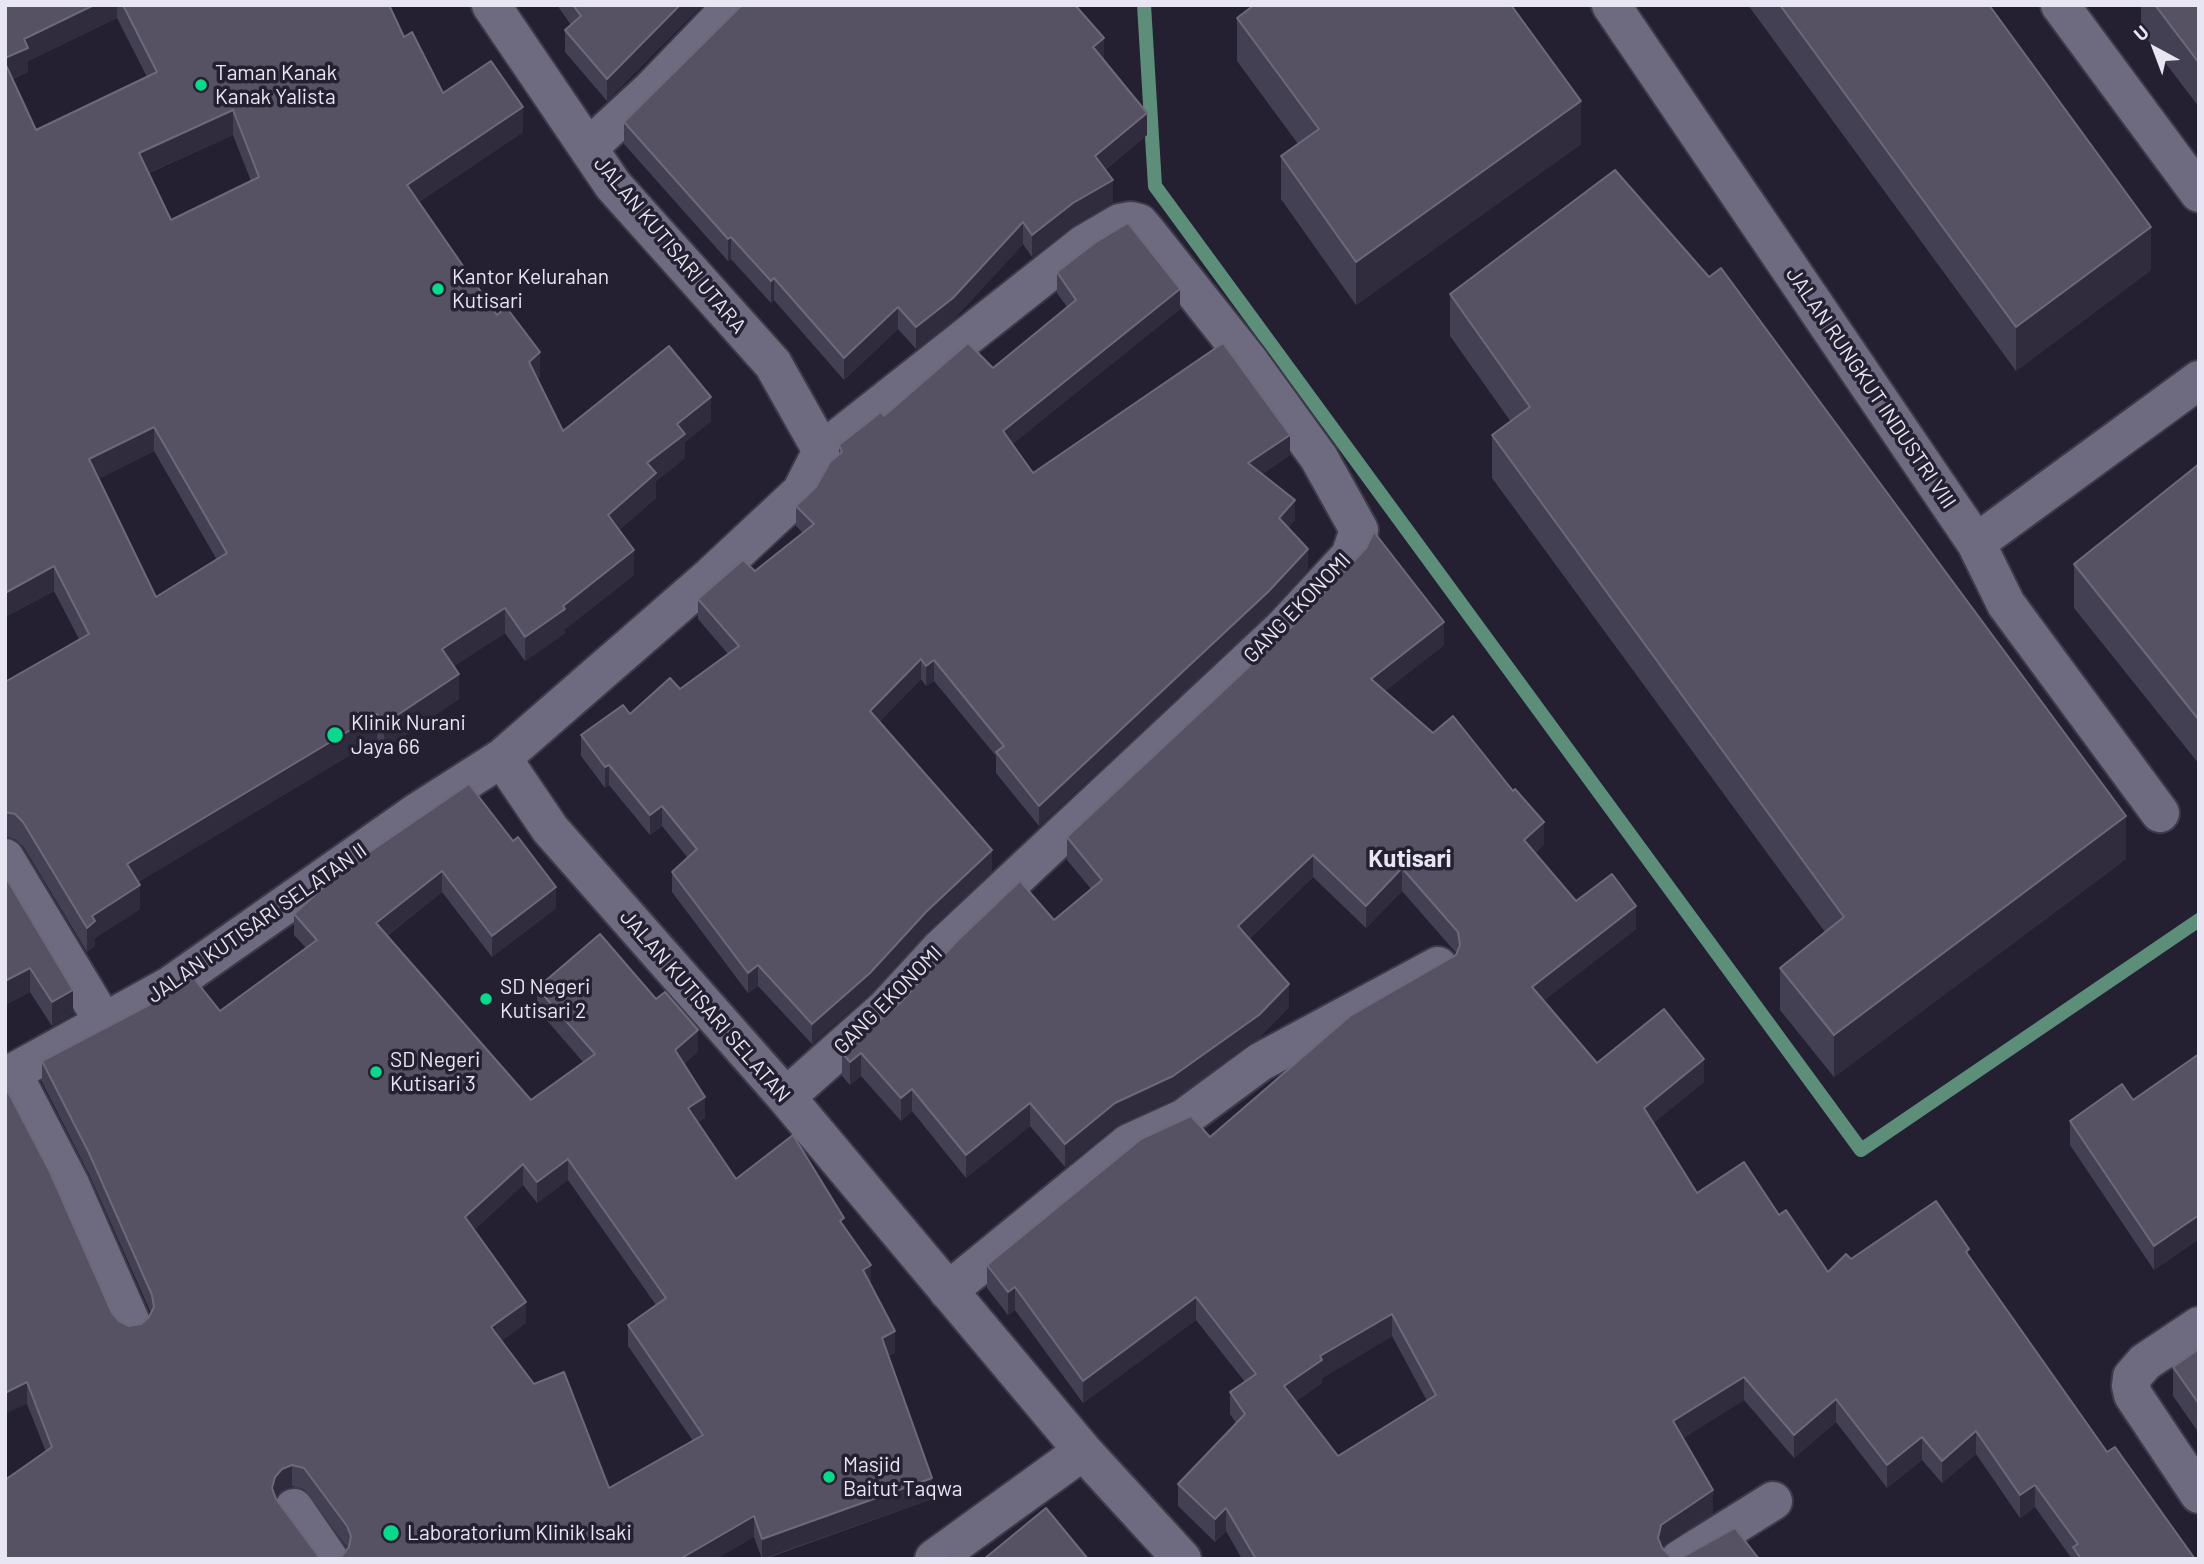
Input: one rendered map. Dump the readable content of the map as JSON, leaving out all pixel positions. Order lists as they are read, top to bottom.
{
  "streets": {
    "street": [
      "JALAN KUTISARI UTARA",
      "JALAN RUNGKUT INDUSTRI VIII",
      "GANG EKONOMI",
      "JALAN KUTISARI SELATAN II",
      "JALAN KUTISARI SELATAN"
    ]
  },
  "crossings": [
    ["JALAN KUTISARI UTARA", "GANG EKONOMI"],
    ["GANG EKONOMI", "JALAN KUTISARI SELATAN"],
    ["JALAN KUTISARI SELATAN II", "JALAN KUTISARI SELATAN"]
  ],
  "districts": ["Kutisari"],
  "places": [
    "Taman Kanak Kanak Yalista",
    "Kantor Kelurahan Kutisari",
    "Klinik Nurani Jaya 66",
    "SD Negeri Kutisari 2",
    "SD Negeri Kutisari 3",
    "Masjid Baitut Taqwa",
    "Laboratorium Klinik Isaki"
  ],
  "north": "top left"
}
